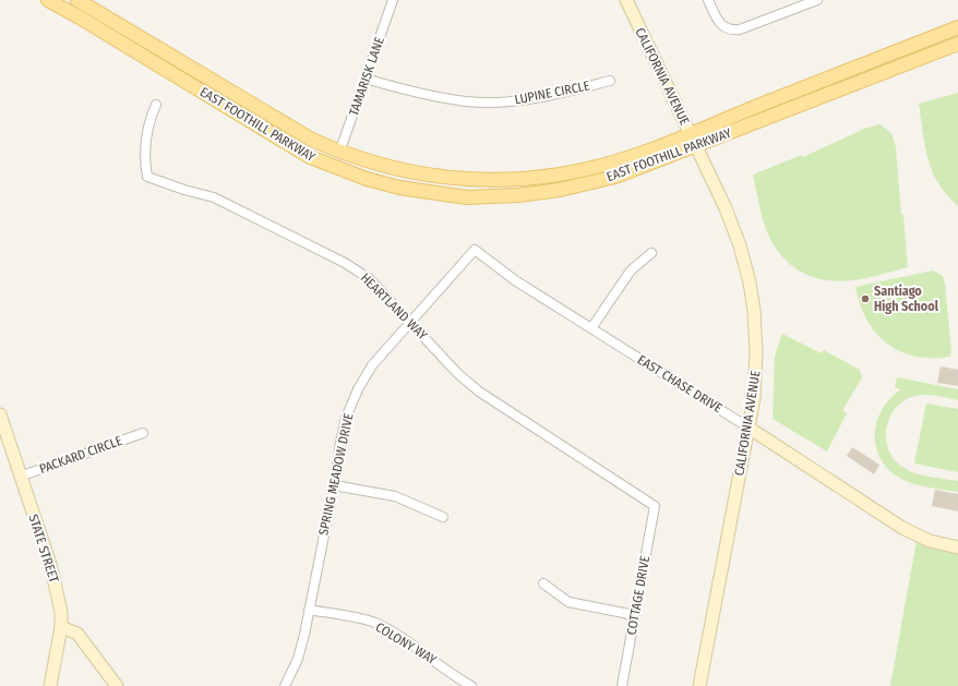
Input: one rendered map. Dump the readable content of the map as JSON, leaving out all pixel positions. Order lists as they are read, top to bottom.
{
  "streets": {
    "main road": [
      "CALIFORNIA AVENUE",
      "EAST FOOTHILL PARKWAY",
      "EAST CHASE DRIVE",
      "STATE STREET"
    ],
    "street": [
      "TAMARISK LANE",
      "LUPINE CIRCLE",
      "HEARTLAND WAY",
      "PACKARD CIRCLE",
      "SPRING MEADOW DRIVE",
      "COTTAGE DRIVE",
      "COLONY WAY"
    ]
  },
  "crossings": [
    ["TAMARISK LANE", "LUPINE CIRCLE"],
    ["TAMARISK LANE", "EAST FOOTHILL PARKWAY"],
    ["CALIFORNIA AVENUE", "EAST FOOTHILL PARKWAY"],
    ["CALIFORNIA AVENUE", "EAST CHASE DRIVE"],
    ["HEARTLAND WAY", "SPRING MEADOW DRIVE"],
    ["HEARTLAND WAY", "COTTAGE DRIVE"],
    ["EAST CHASE DRIVE", "SPRING MEADOW DRIVE"],
    ["PACKARD CIRCLE", "STATE STREET"],
    ["SPRING MEADOW DRIVE", "COLONY WAY"]
  ],
  "places": ["Santiago High School"]
}
